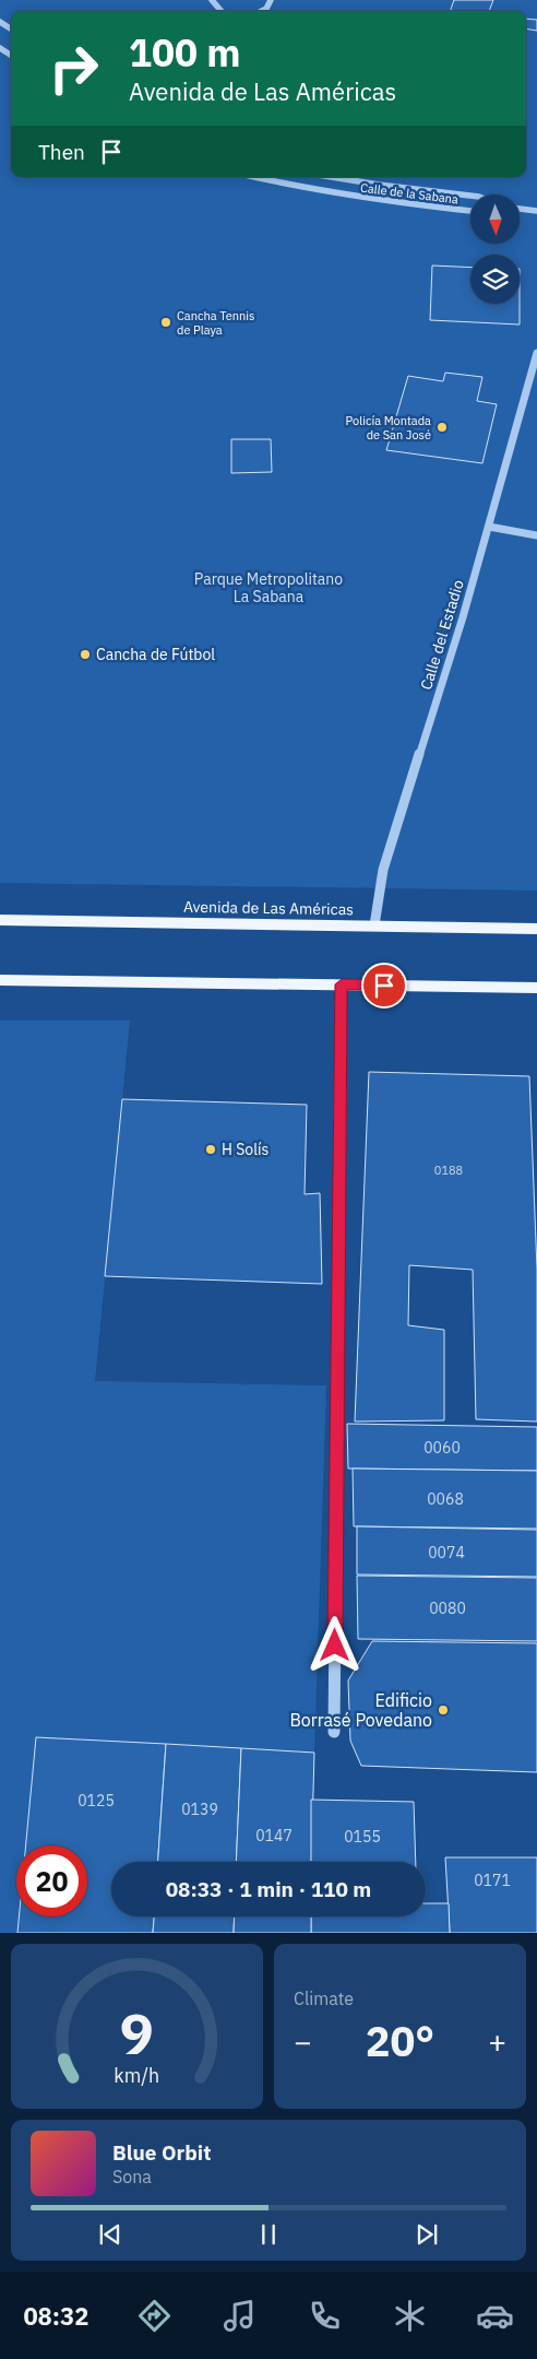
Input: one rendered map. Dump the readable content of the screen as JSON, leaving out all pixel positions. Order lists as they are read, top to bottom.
{
  "streets": {
    "main road": ["Avenida de Las Américas"],
    "lane": ["Calle de la Sabana", "Calle del Estadio"]
  },
  "crossings": [
    ["Calle del Estadio", "Avenida de Las Américas"]
  ],
  "parks": ["Parque Metropolitano La Sabana"],
  "places": [
    "Cancha Tennis de Playa",
    "Policía Montada de San José",
    "Cancha de Fútbol",
    "H Solís",
    "Edificio Borrasé Povedano"
  ],
  "house_numbers": [
    "0188",
    "0060",
    "0068",
    "0074",
    "0080",
    "0125",
    "0139",
    "0147",
    "0155",
    "0171"
  ],
  "north": "bottom",
  "page": {
    "turn": ["100 m", "Avenida de Las Américas"],
    "then": "Then",
    "limit": "20",
    "trip": "08:33 · 1 min · 110 m",
    "tile": "Climate",
    "heat": ["−", "20°", "+"],
    "song": ["Blue Orbit", "Sona"],
    "tabs": "08:32",
    "gauge": ["9", "km/h"]
  }
}
